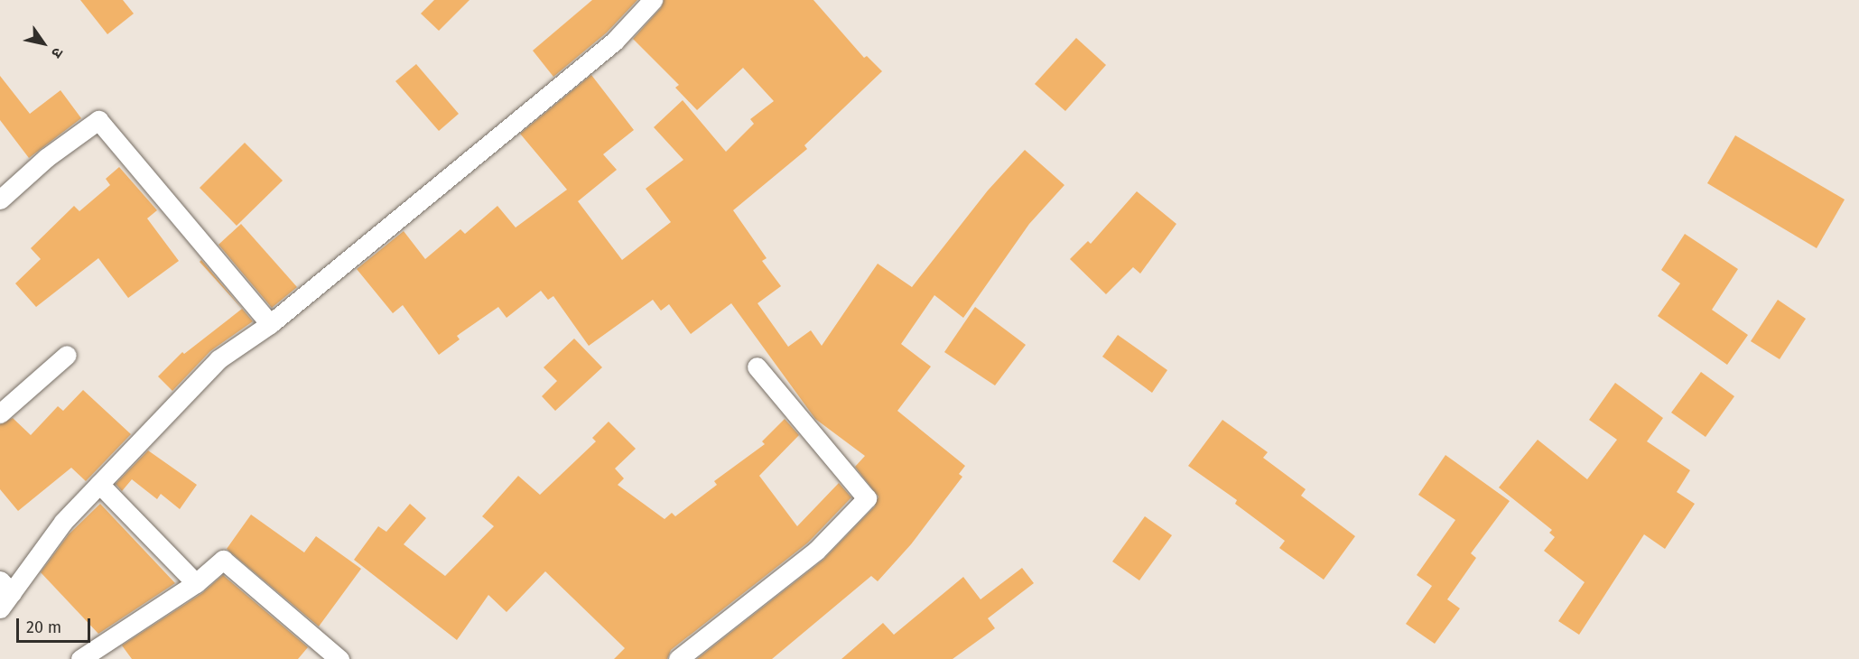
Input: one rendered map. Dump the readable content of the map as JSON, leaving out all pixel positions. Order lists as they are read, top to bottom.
{
  "scale_bar": "20 m",
  "north": "bottom right"
}
